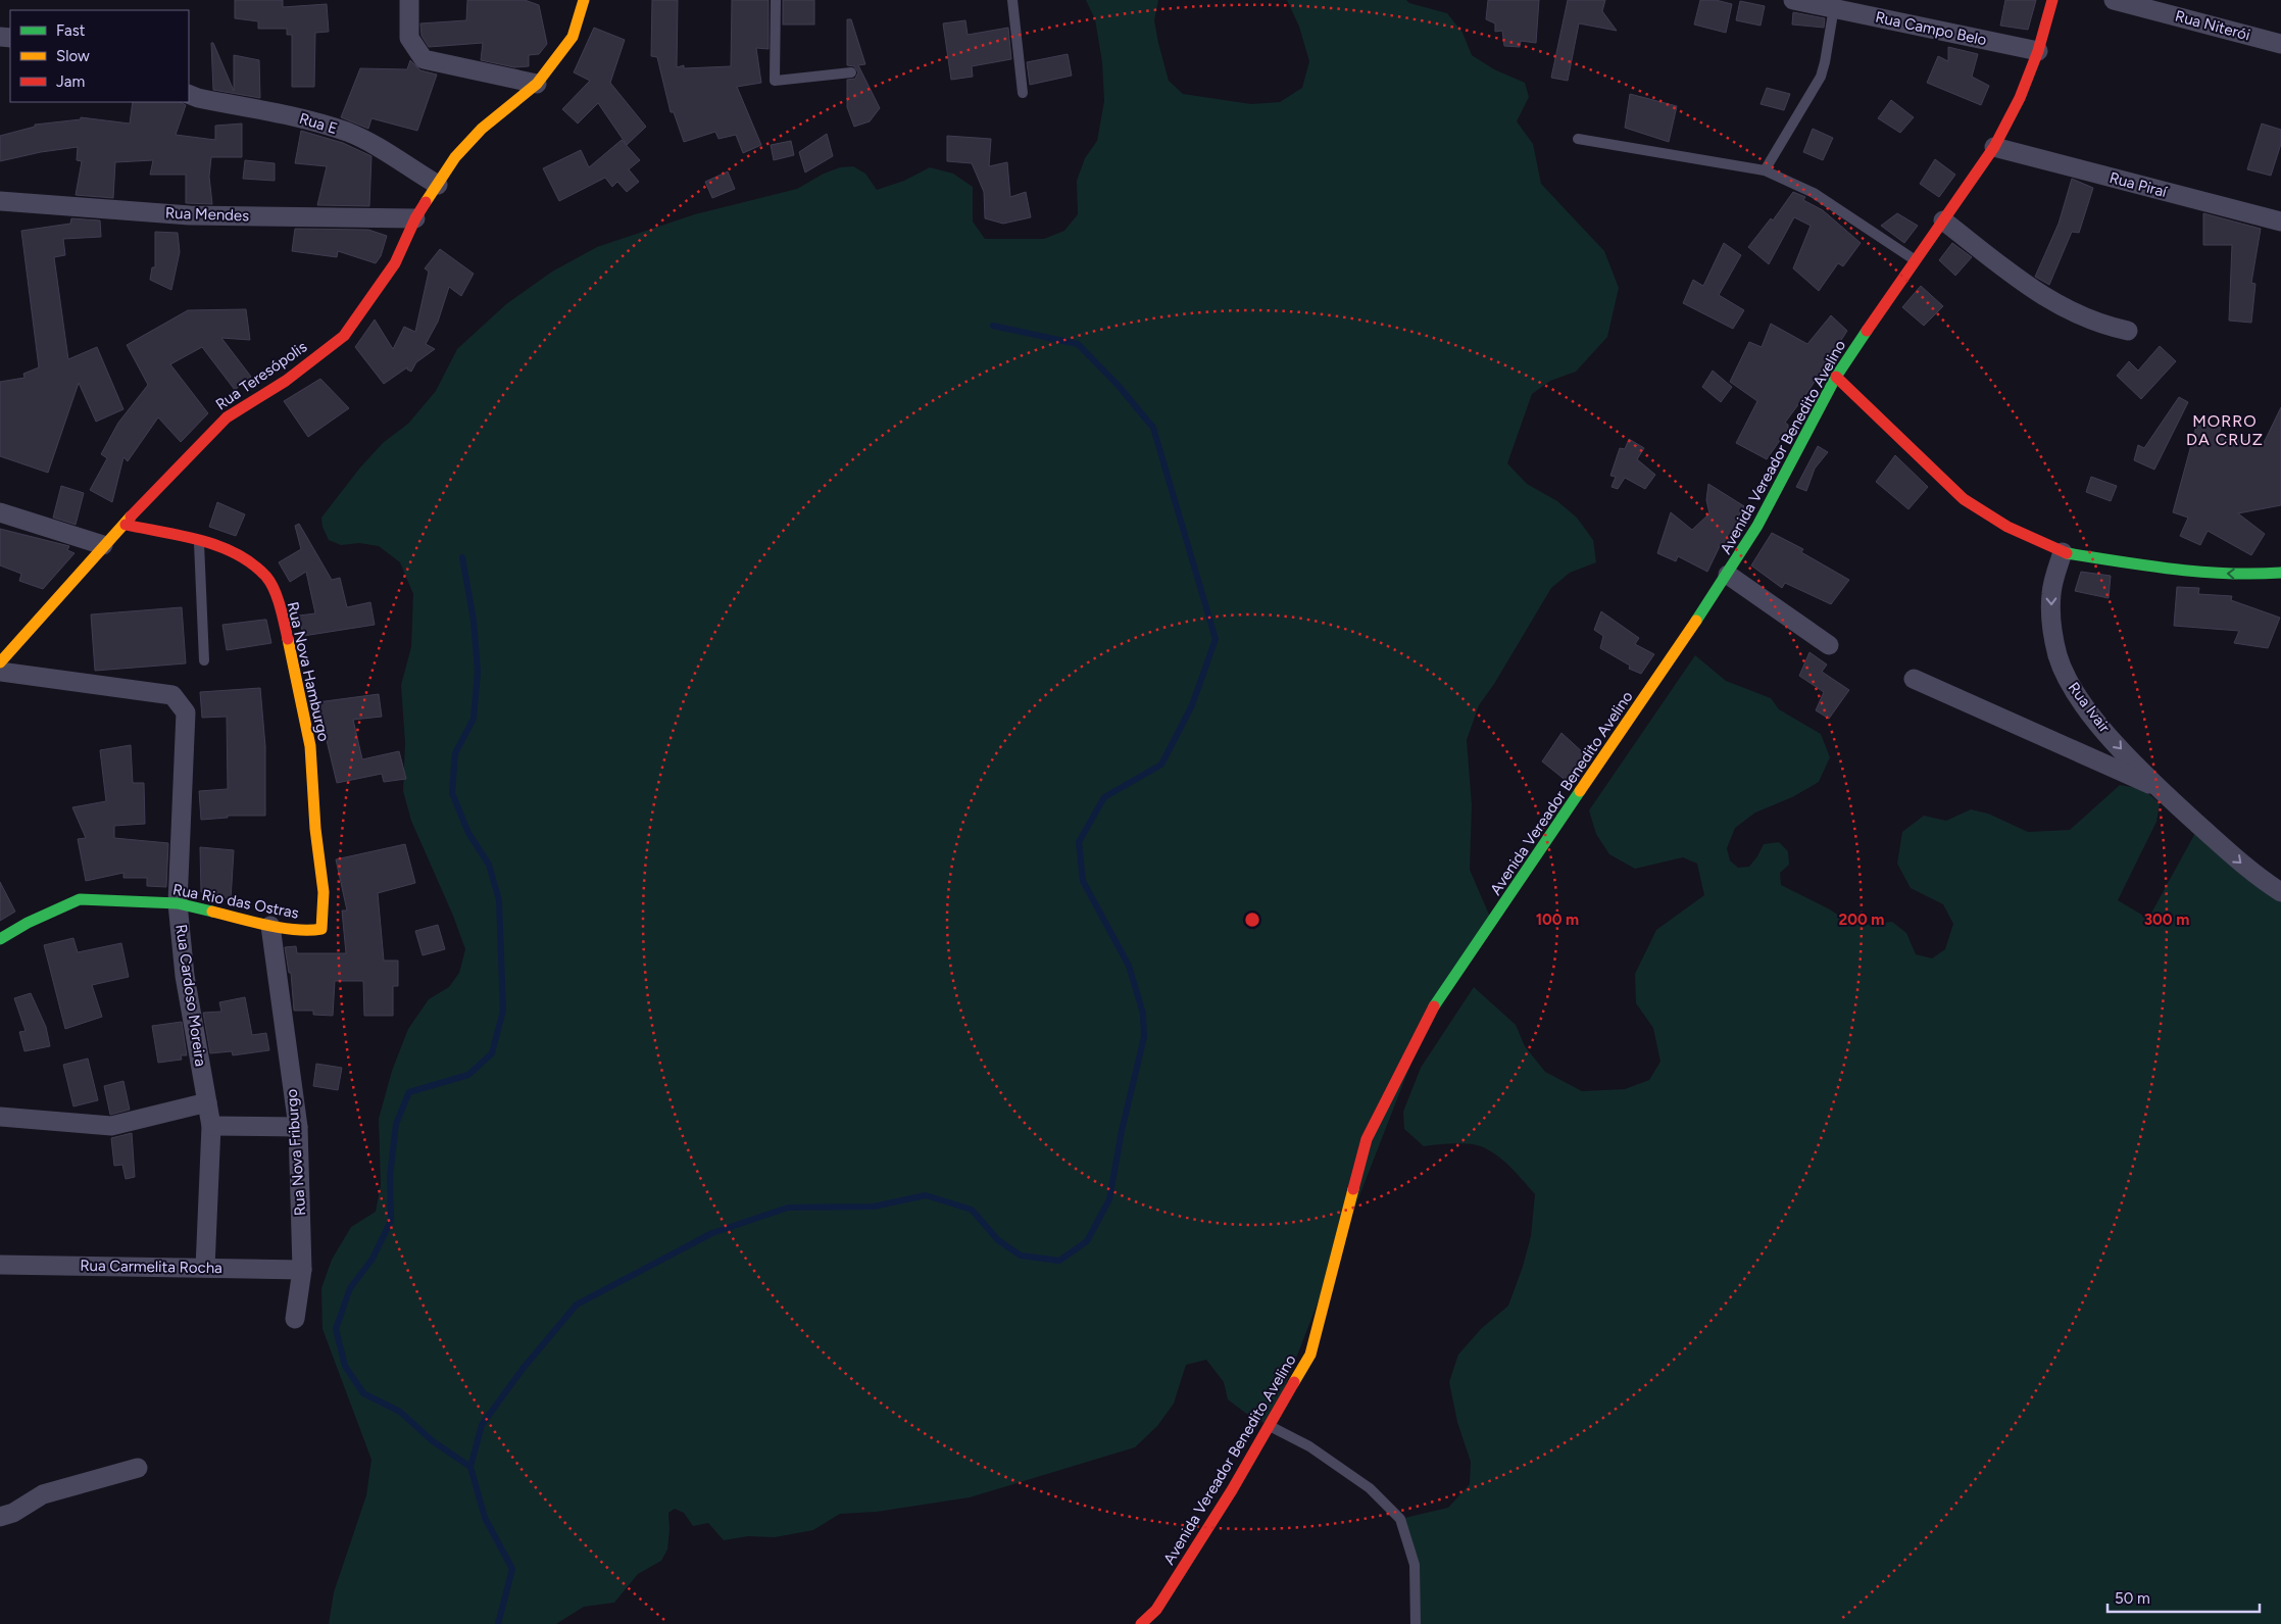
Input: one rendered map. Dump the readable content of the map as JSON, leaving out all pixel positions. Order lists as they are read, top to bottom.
{
  "streets": {
    "street": [
      "Rua Niterói",
      "Rua Campo Belo",
      "Rua E",
      "Rua Piraí",
      "Rua Mendes",
      "Rua Teresópolis",
      "Avenida Vereador Benedito Avelino",
      "Rua Nova Hamburgo",
      "Rua Ivair",
      "Rua Rio das Ostras",
      "Rua Cardoso Moreira",
      "Rua Nova Friburgo",
      "Rua Carmelita Rocha"
    ]
  },
  "crossings": [
    ["Rua Campo Belo", "Avenida Vereador Benedito Avelino"],
    ["Rua E", "Rua Teresópolis"],
    ["Rua Piraí", "Avenida Vereador Benedito Avelino"],
    ["Rua Mendes", "Rua Teresópolis"],
    ["Rua Teresópolis", "Rua Nova Hamburgo"],
    ["Rua Nova Hamburgo", "Rua Rio das Ostras"],
    ["Rua Rio das Ostras", "Rua Cardoso Moreira"],
    ["Rua Rio das Ostras", "Rua Nova Friburgo"],
    ["Rua Cardoso Moreira", "Rua Carmelita Rocha"],
    ["Rua Nova Friburgo", "Rua Carmelita Rocha"]
  ],
  "one_way": ["Rua Ivair"],
  "districts": ["MORRO DA CRUZ"],
  "legend": ["Fast", "Slow", "Jam"],
  "scale_bar": "50 m",
  "rings": ["100 m", "200 m", "300 m"]
}
